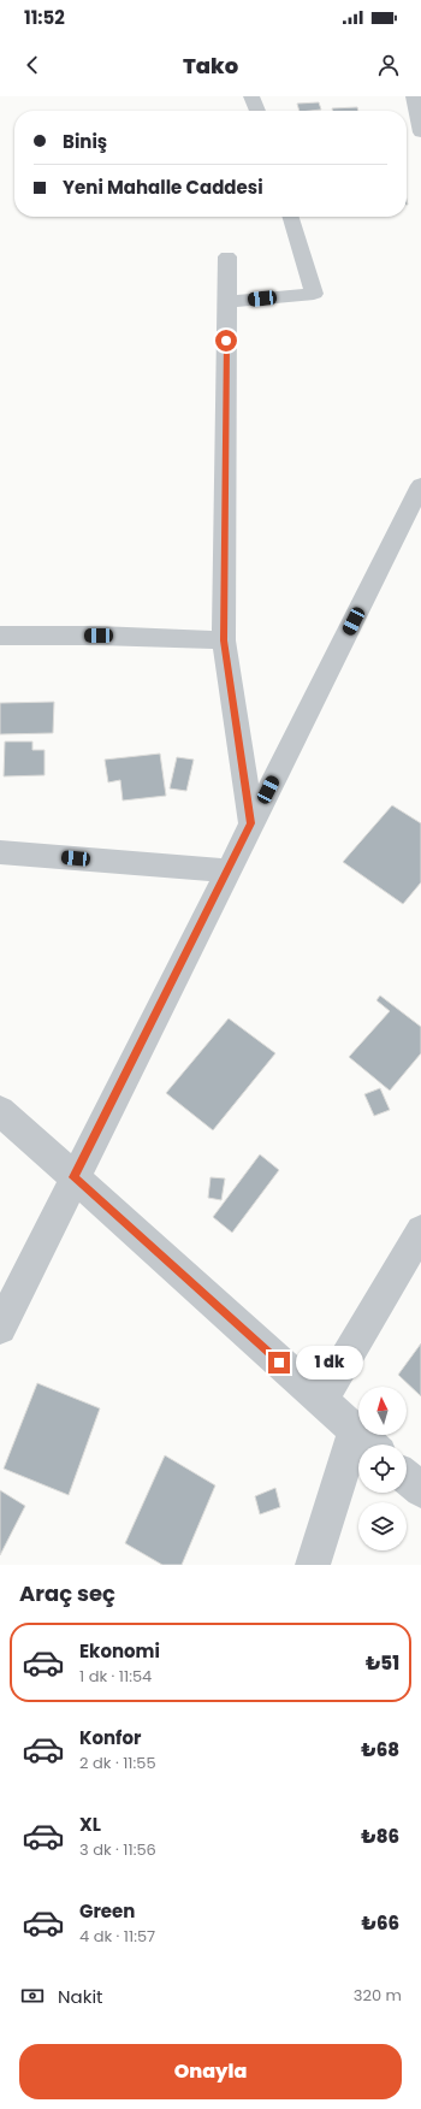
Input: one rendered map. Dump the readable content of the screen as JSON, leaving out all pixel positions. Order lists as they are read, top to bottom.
{
  "north": "top",
  "page": {
    "status": "11:52",
    "header": "Tako",
    "banner": ["Biniş", "Yeni Mahalle Caddesi"],
    "bubble": "1 dk",
    "heading": "Araç seç",
    "list": [
      {
        "name": "Ekonomi",
        "note": "1 dk · 11:54",
        "value": "₺51"
      },
      {
        "name": "Konfor",
        "note": "2 dk · 11:55",
        "value": "₺68"
      },
      {
        "name": "XL",
        "note": "3 dk · 11:56",
        "value": "₺86"
      },
      {
        "name": "Green",
        "note": "4 dk · 11:57",
        "value": "₺66"
      }
    ],
    "pay": ["Nakit", "320 m"],
    "buttons": "Onayla"
  }
}
